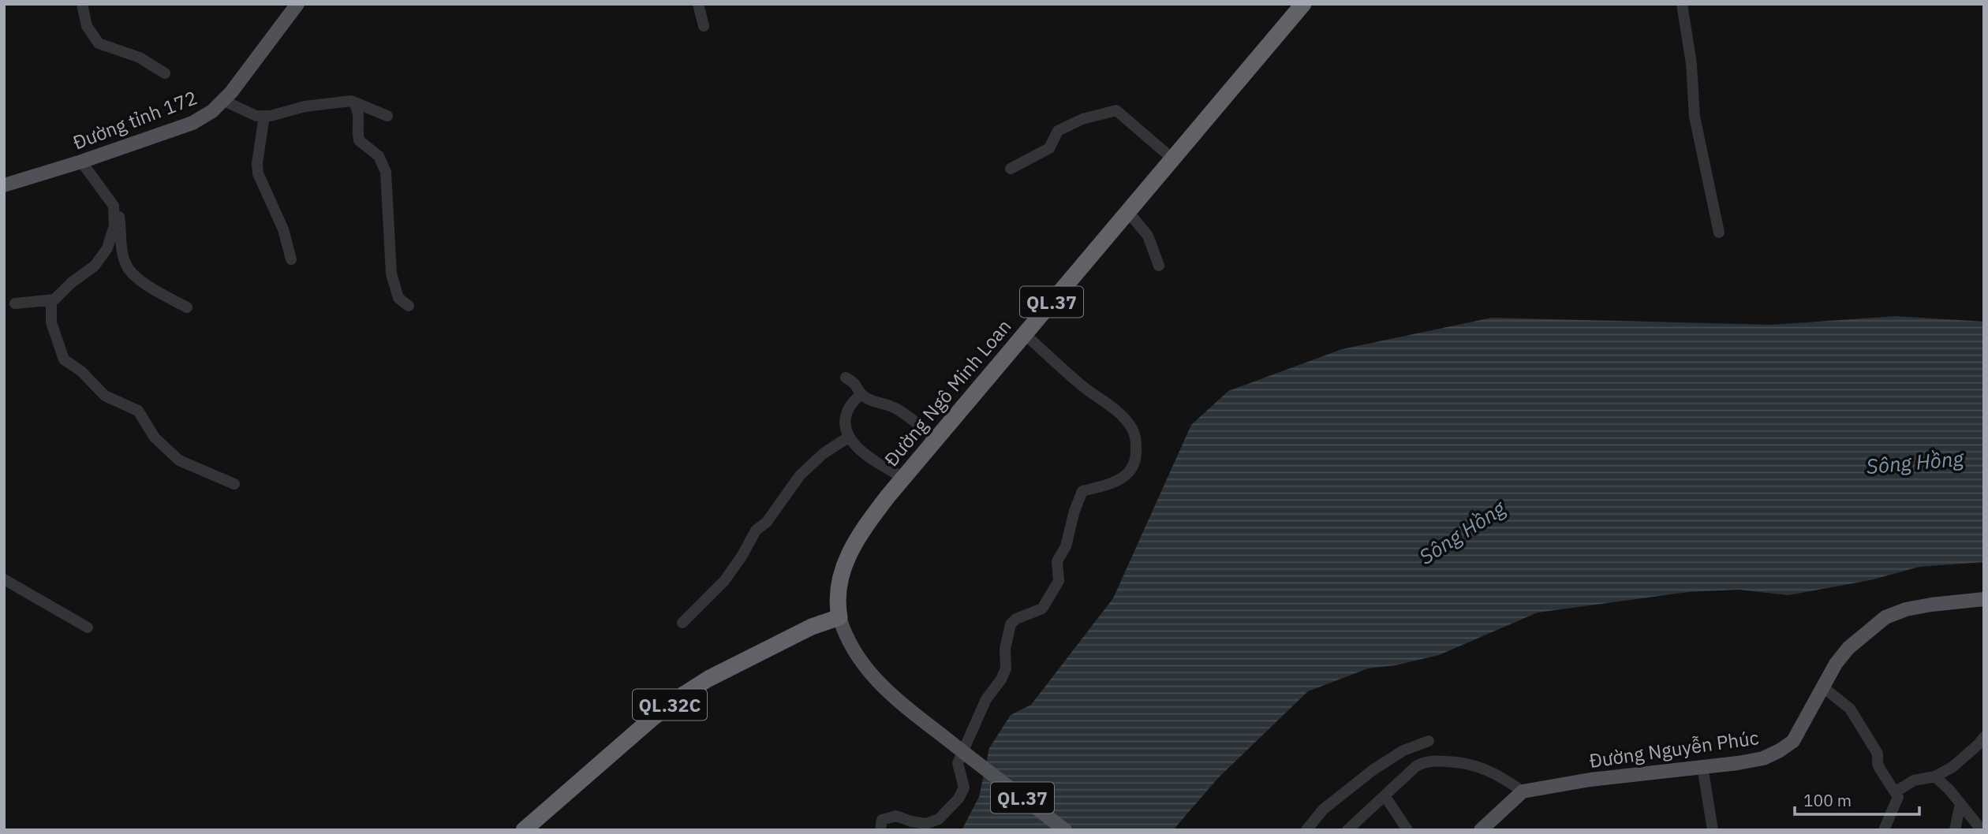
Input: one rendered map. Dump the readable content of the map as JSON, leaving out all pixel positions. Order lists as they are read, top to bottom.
{
  "streets": {
    "highway": ["QL.37", "Đường Ngô Minh Loan", "QL.32C"],
    "main road": ["Đường tỉnh 172", "Đường Nguyễn Phúc"]
  },
  "crossings": [
    ["Đường Ngô Minh Loan", "QL.32C"]
  ],
  "water": ["Sông Hồng"],
  "scale_bar": "100 m"
}
